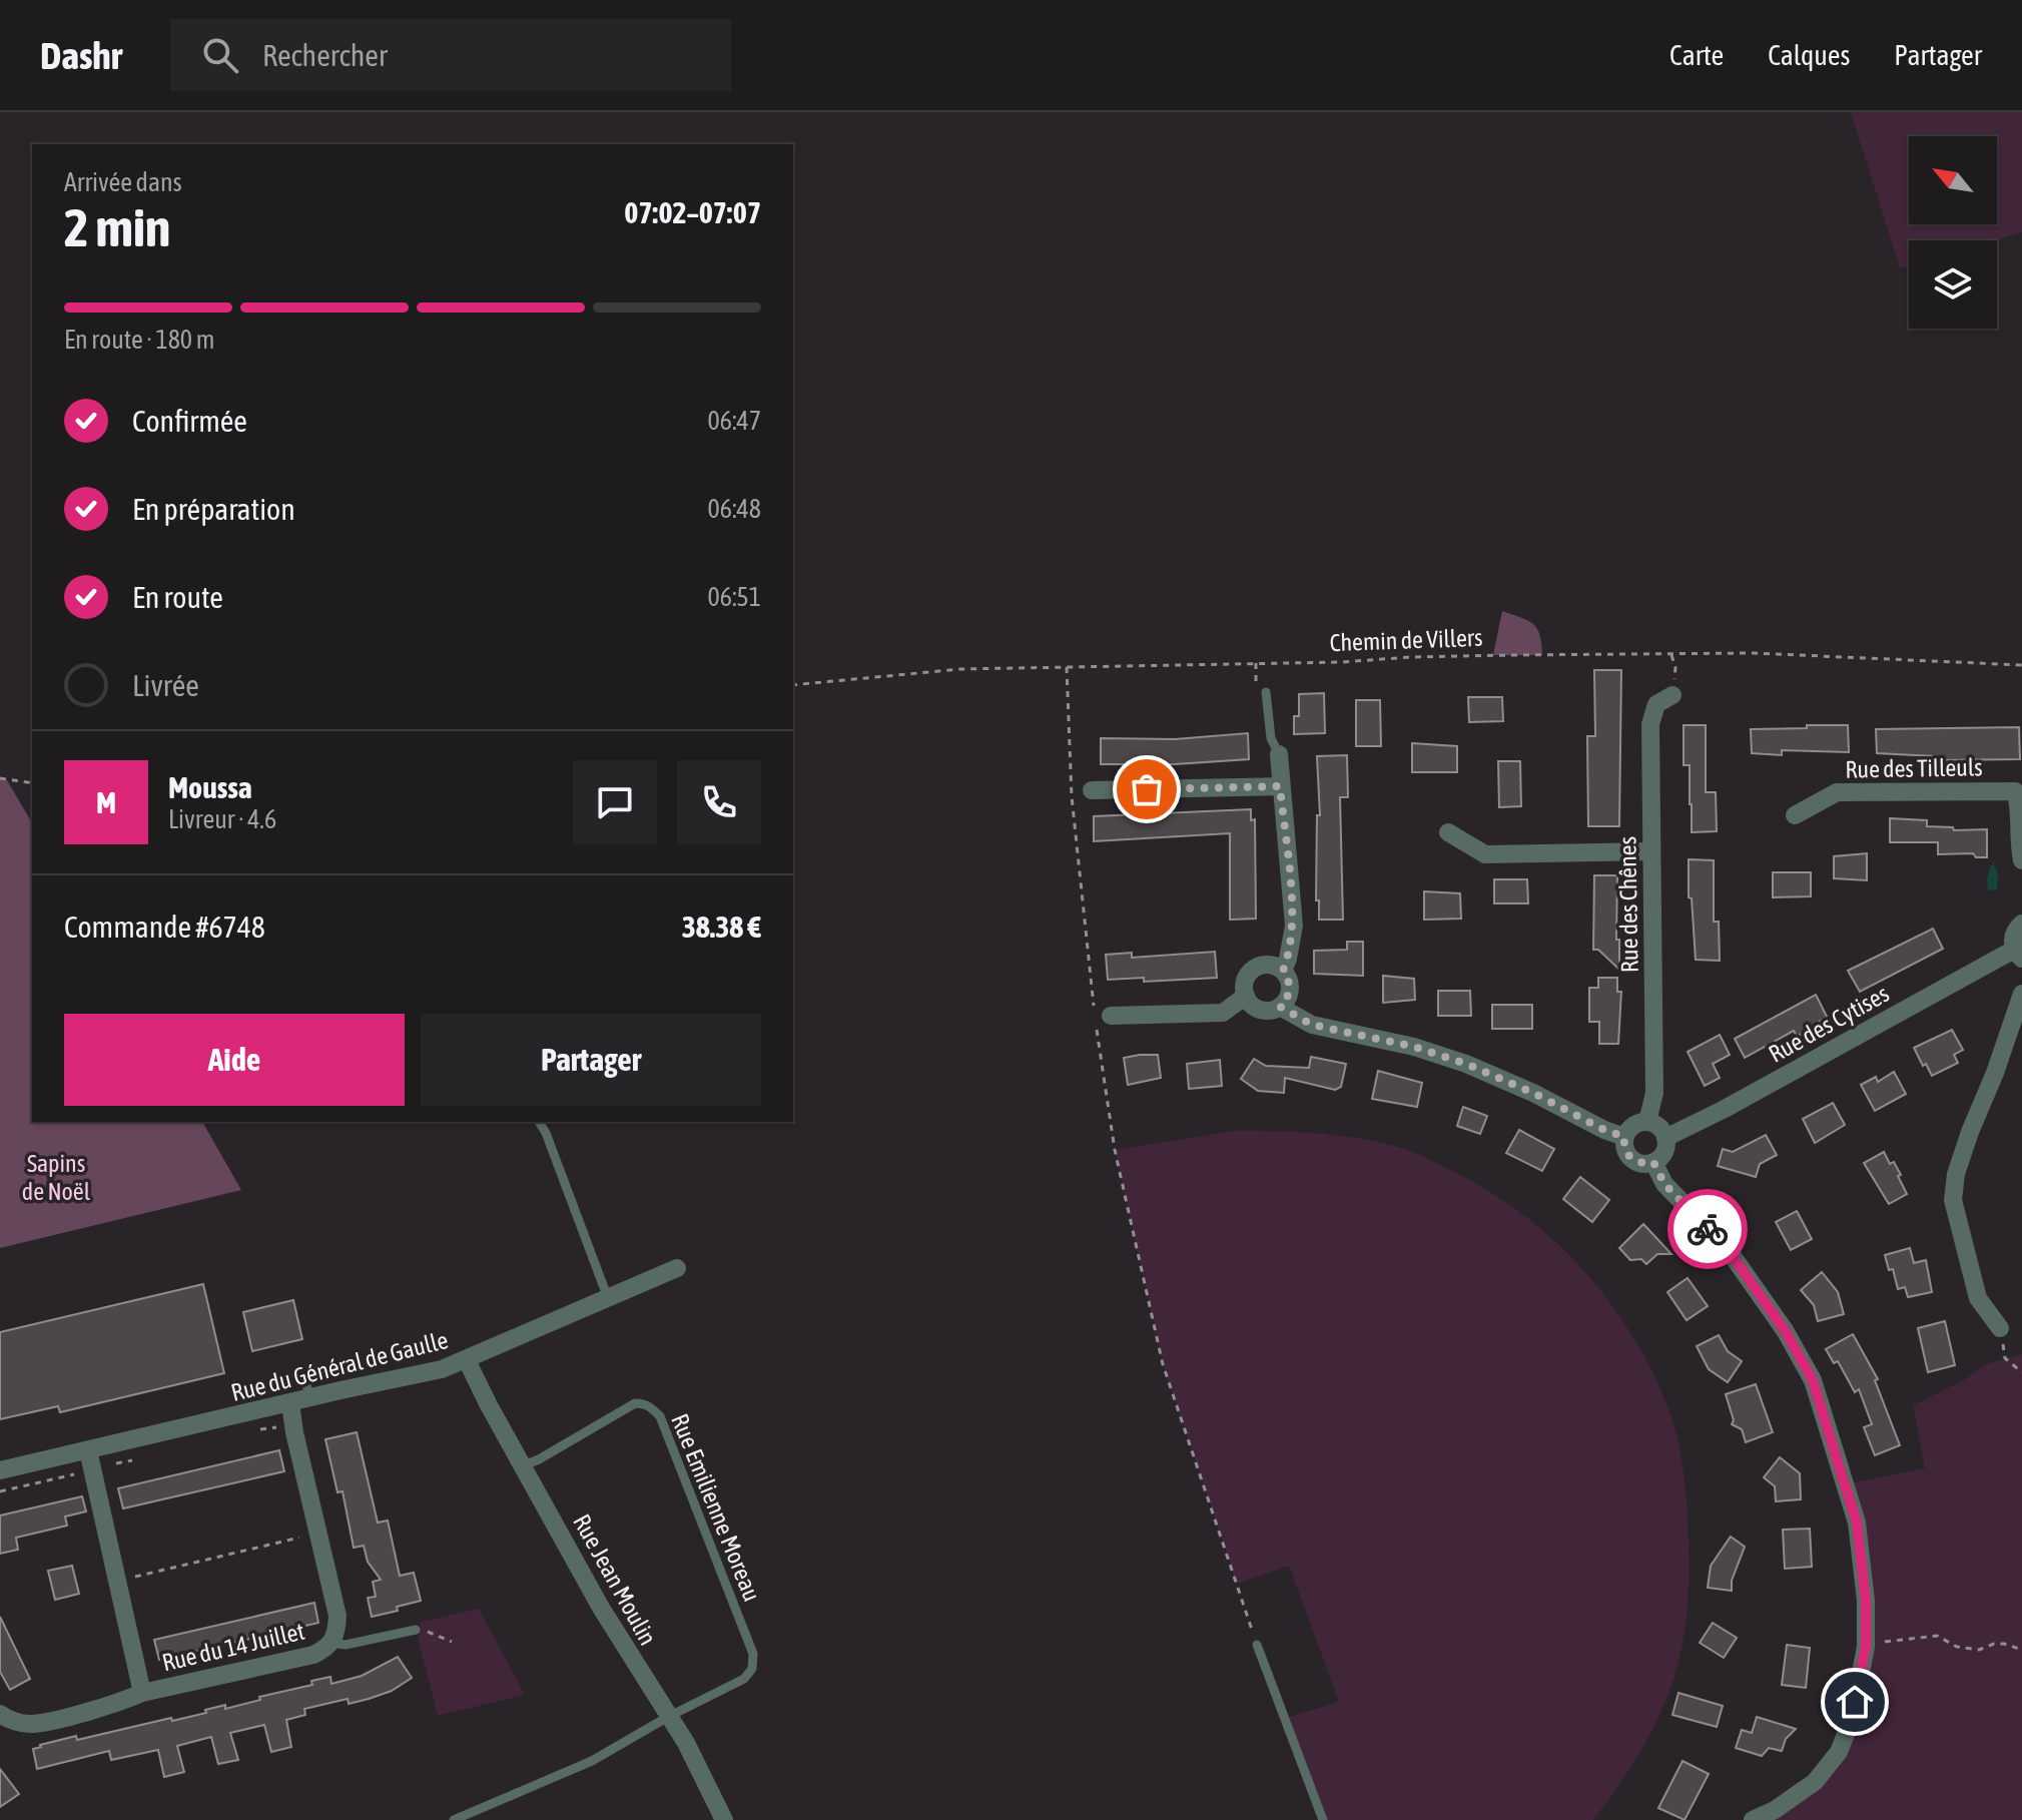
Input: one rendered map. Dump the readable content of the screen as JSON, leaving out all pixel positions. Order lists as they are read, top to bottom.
{
  "streets": {
    "street": [
      "Rue des Tilleuls",
      "Rue des Chênes",
      "Rue des Cytises",
      "Rue du Général de Gaulle",
      "Rue Jean Moulin",
      "Rue du 14 Juillet"
    ],
    "lane": ["Rue Emilienne Moreau"],
    "path": ["Chemin de Villers"]
  },
  "crossings": [
    ["Rue des Chênes", "Rue des Cytises"],
    ["Rue du Général de Gaulle", "Rue Jean Moulin"],
    ["Rue du Général de Gaulle", "Rue du 14 Juillet"],
    ["Rue Emilienne Moreau", "Rue Jean Moulin"]
  ],
  "parks": ["Sapins de Noël"],
  "north": "top left",
  "page": {
    "header": "Dashr",
    "search": "Rechercher",
    "nav": ["Carte", "Calques", "Partager"],
    "heading": ["2 min", "Arrivée dans", "07:02–07:07"],
    "panel": [
      "Moussa",
      "Livreur · 4.6",
      "Commande #6748",
      "38.38 €"
    ],
    "bar": "En route · 180 m",
    "list": [
      ["Confirmée", "06:47"],
      ["En préparation", "06:48"],
      ["En route", "06:51"],
      "Livrée"
    ],
    "round": "M",
    "buttons": ["Aide", "Partager"]
  }
}
